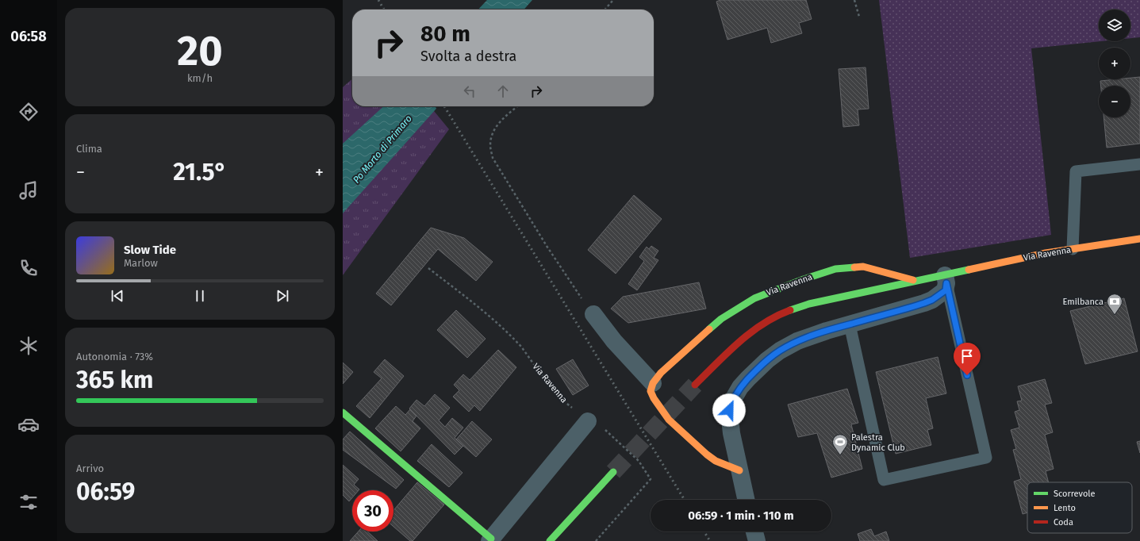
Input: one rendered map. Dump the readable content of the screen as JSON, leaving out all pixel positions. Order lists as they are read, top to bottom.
{
  "streets": {
    "street": ["Via Ravenna"]
  },
  "water": ["Po Morto di Primaro"],
  "places": {
    "bank": ["Emilbanca"],
    "sports": ["Palestra Dynamic Club"]
  },
  "legend": ["Scorrevole", "Lento", "Coda"],
  "page": {
    "tabs": "06:58",
    "tile": [
      ["20", "km/h"],
      "Clima",
      ["Autonomia · 73%", "365 km"],
      ["Arrivo", "06:59"]
    ],
    "map_buttons": ["+", "−"],
    "turn": ["80 m", "Svolta a destra"],
    "heat": ["−", "21.5°", "+"],
    "song": ["Slow Tide", "Marlow"],
    "limit": "30",
    "trip": "06:59 · 1 min · 110 m"
  }
}
